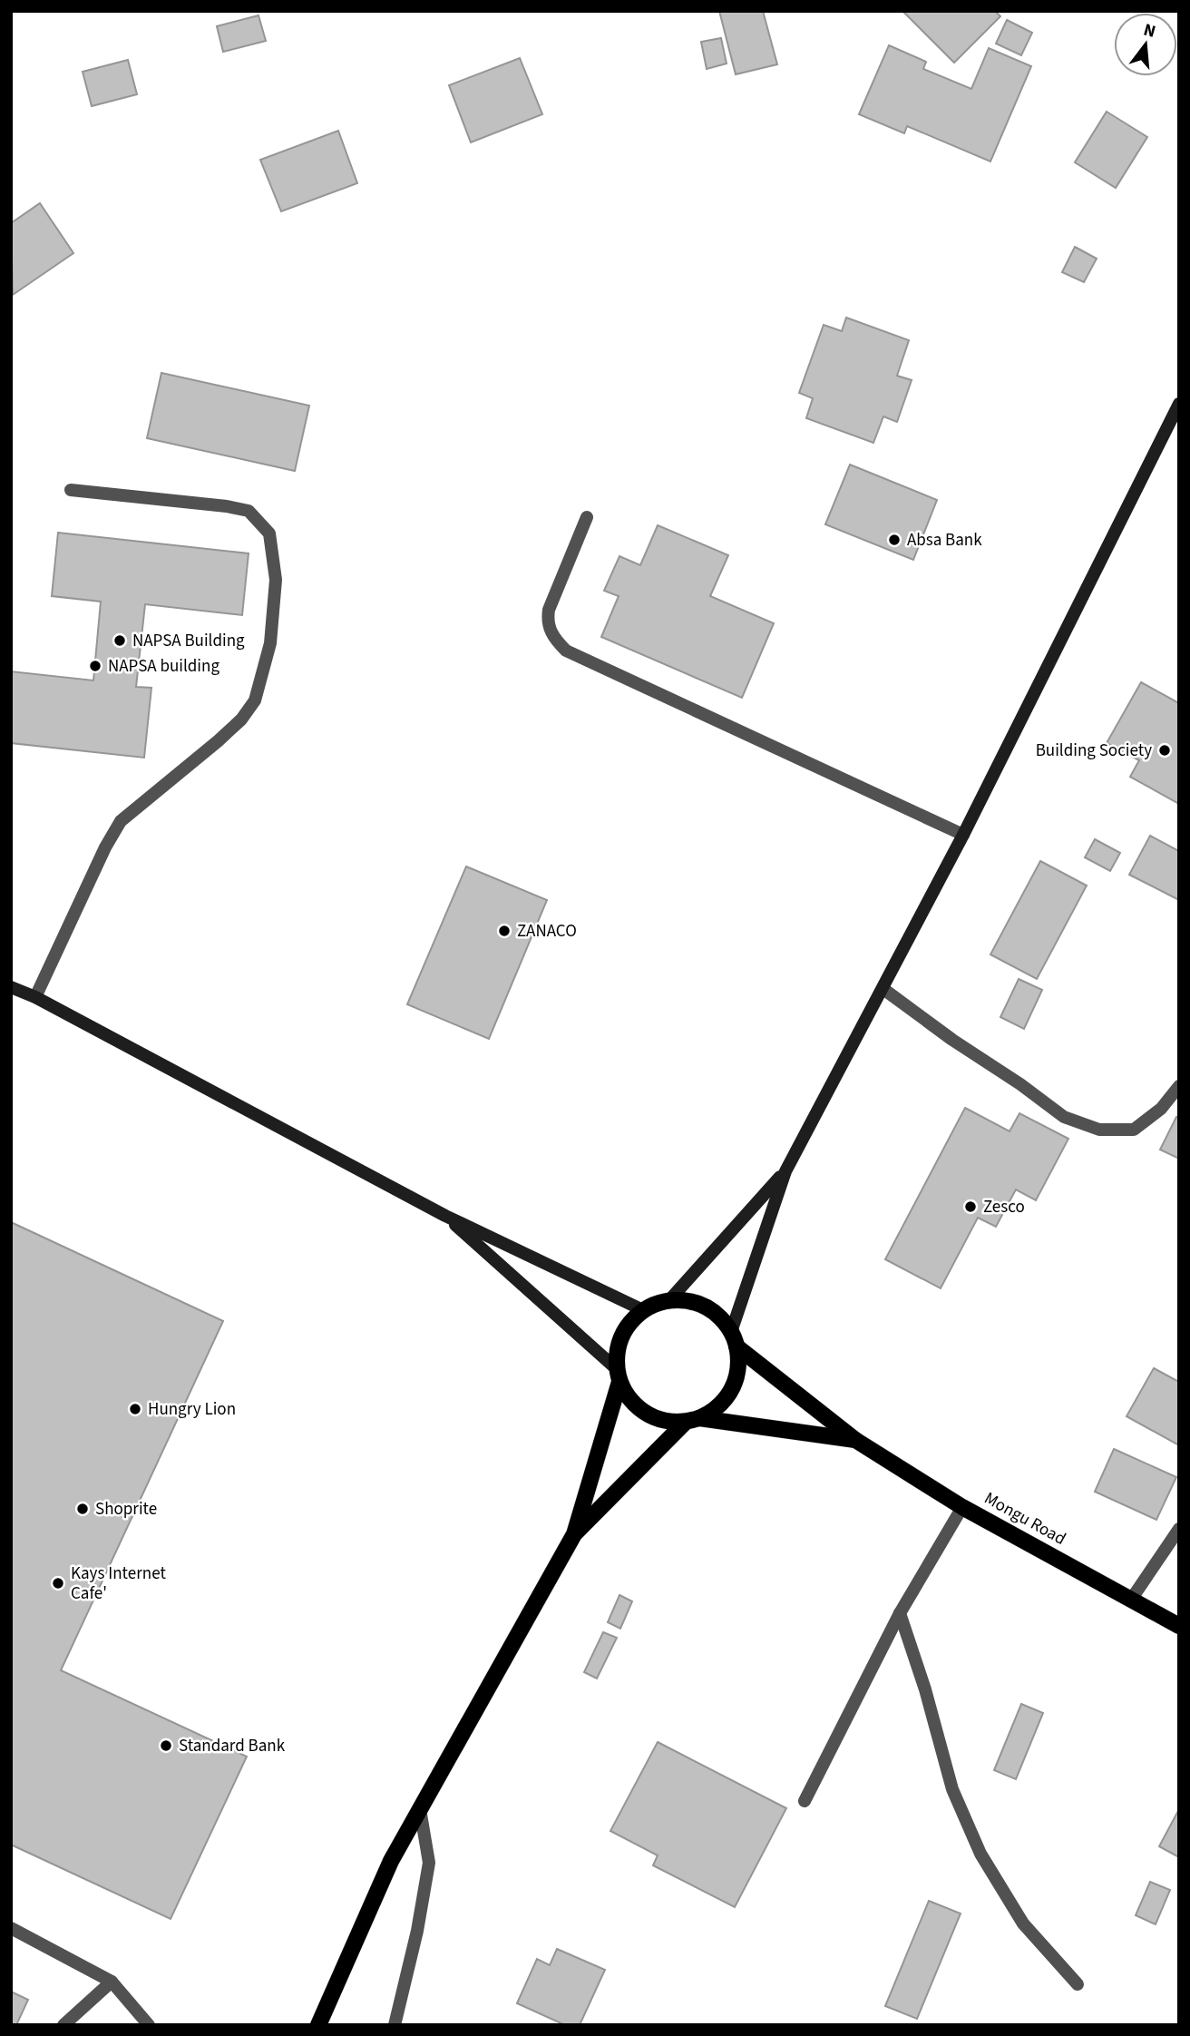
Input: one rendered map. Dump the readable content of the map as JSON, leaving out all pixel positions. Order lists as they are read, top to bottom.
{
  "streets": {
    "main road": ["Mongu Road"]
  },
  "places": [
    "Absa Bank",
    "NAPSA Building",
    "NAPSA building",
    "Building Society",
    "ZANACO",
    "Zesco",
    "Hungry Lion",
    "Shoprite",
    "Kays Internet Cafe'",
    "Standard Bank"
  ],
  "north": "top"
}
